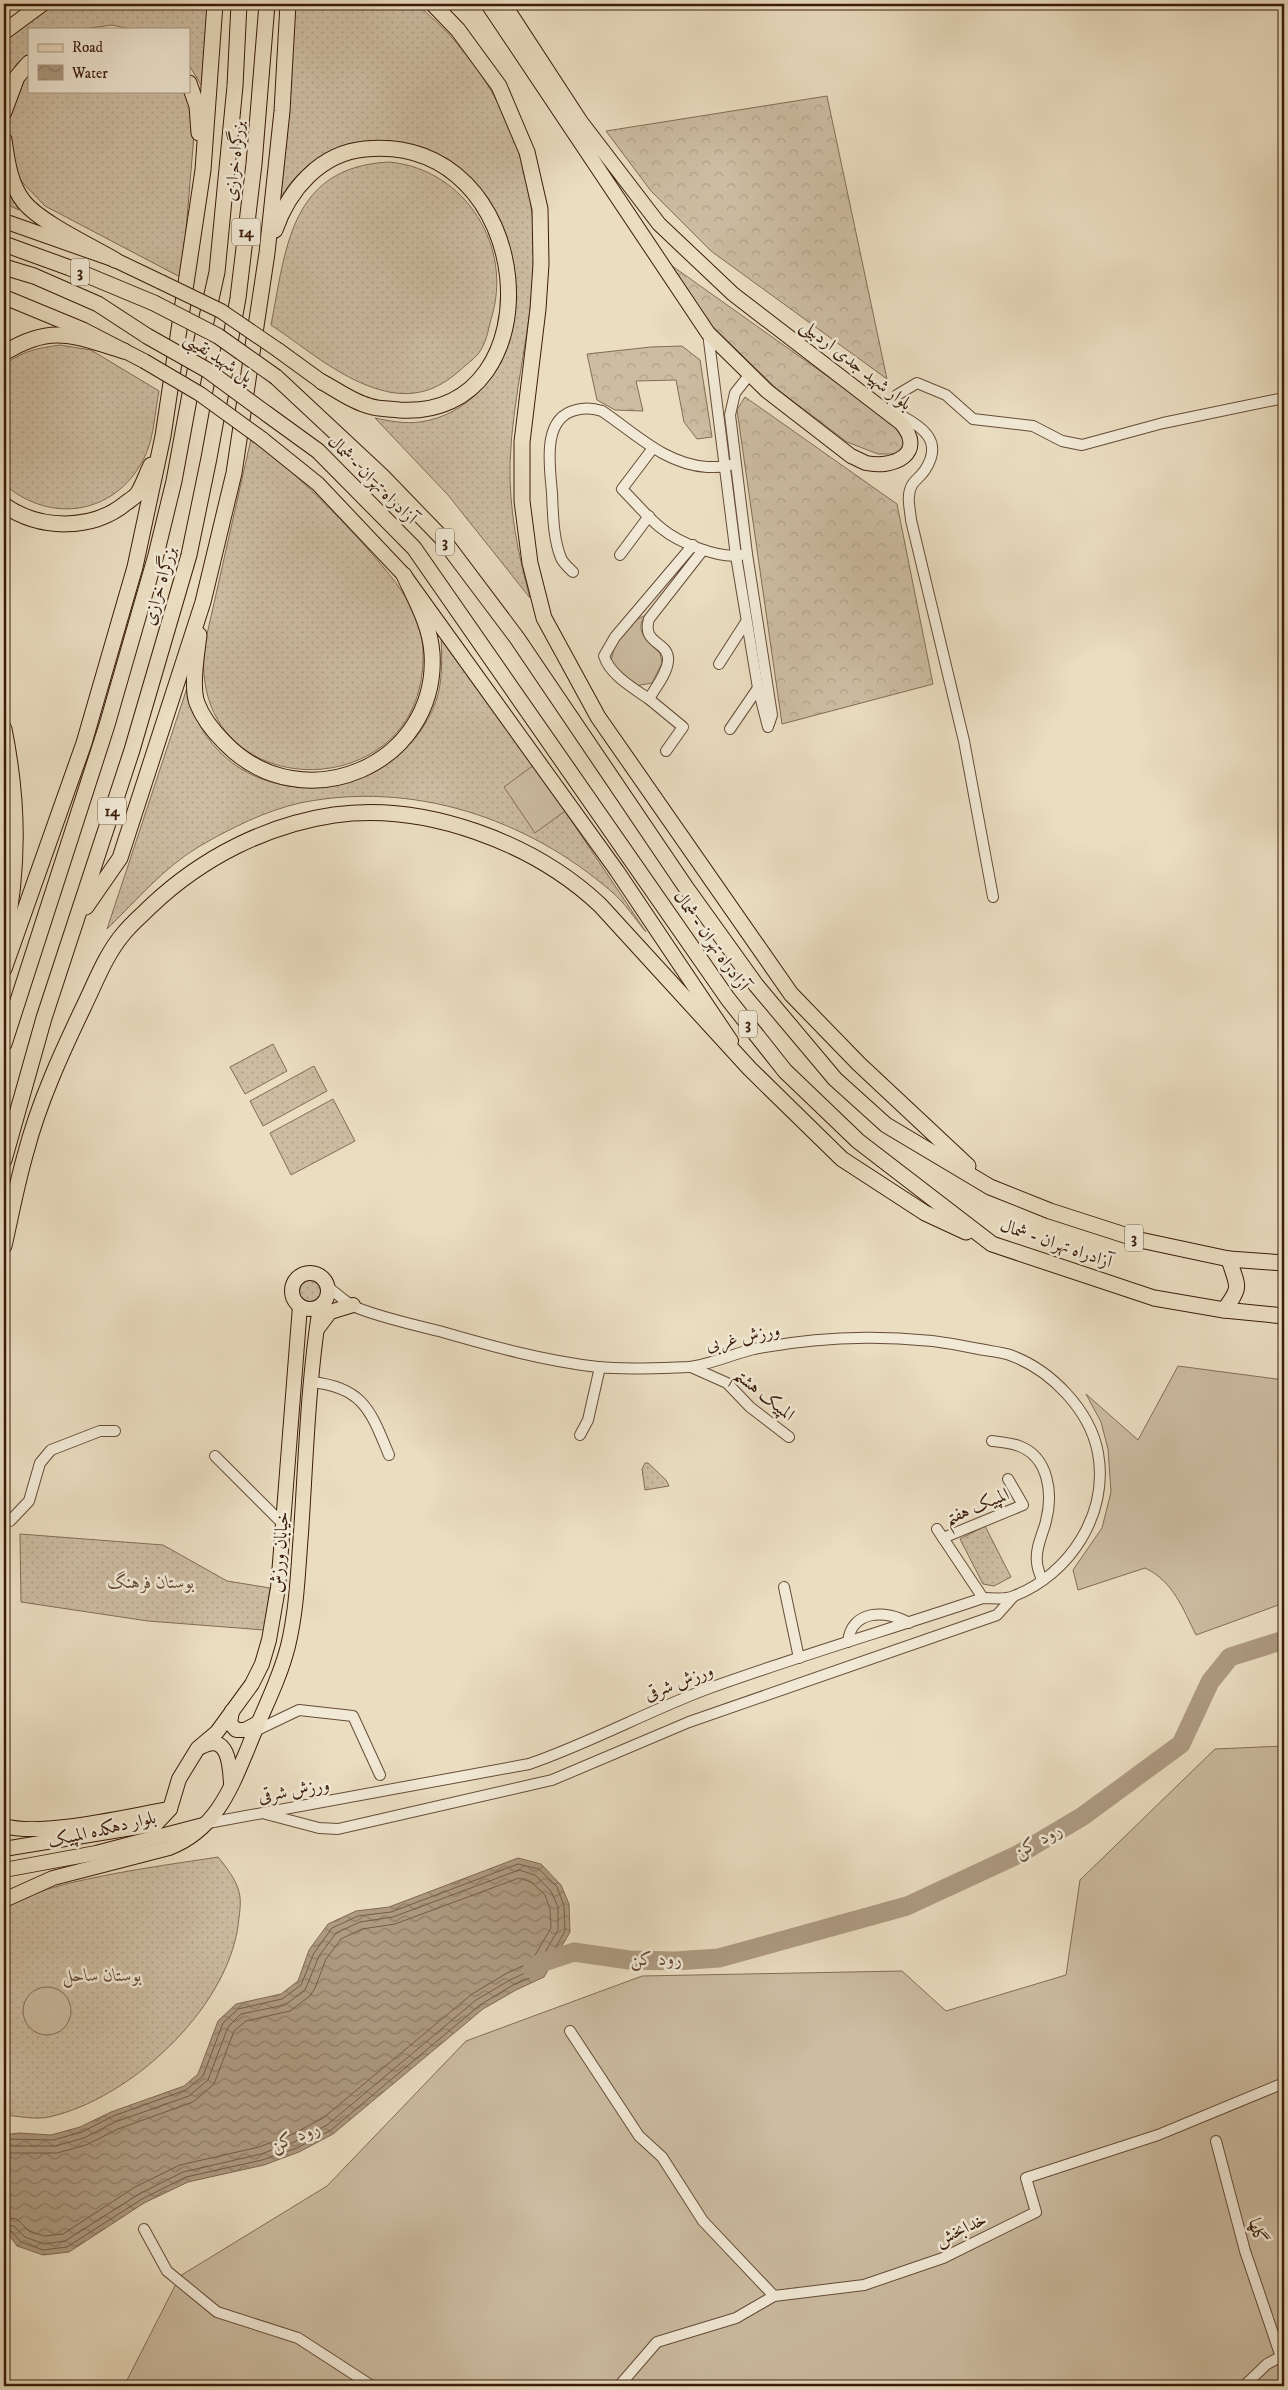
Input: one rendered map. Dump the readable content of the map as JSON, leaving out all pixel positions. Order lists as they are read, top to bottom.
{
  "streets": {
    "highway": [
      "بزرگراه خرازی",
      "14",
      "3",
      "پل شهید نقیبی",
      "آزادراه تهران - شمال"
    ],
    "main road": ["بلوار شهید جدی اردبیلی", "خیابان ورزش", "بلوار دهکده المپیک"],
    "street": [
      "ورزش غربی",
      "المپیک هشتم",
      "المپیک هفتم",
      "ورزش شرقی",
      "خدابخش",
      "گلها"
    ]
  },
  "crossings": [
    ["پل شهید نقیبی", "آزادراه تهران - شمال"],
    ["ورزش غربی", "المپیک هشتم"],
    ["ورزش غربی", "خیابان ورزش"],
    ["ورزش غربی", "ورزش شرقی"],
    ["المپیک هفتم", "ورزش شرقی"],
    ["خیابان ورزش", "ورزش شرقی"],
    ["خیابان ورزش", "بلوار دهکده المپیک"],
    ["ورزش شرقی", "بلوار دهکده المپیک"]
  ],
  "water": ["رود کن"],
  "parks": ["بوستان فرهنگ", "بوستان ساحل"],
  "legend": ["Road", "Water"]
}
